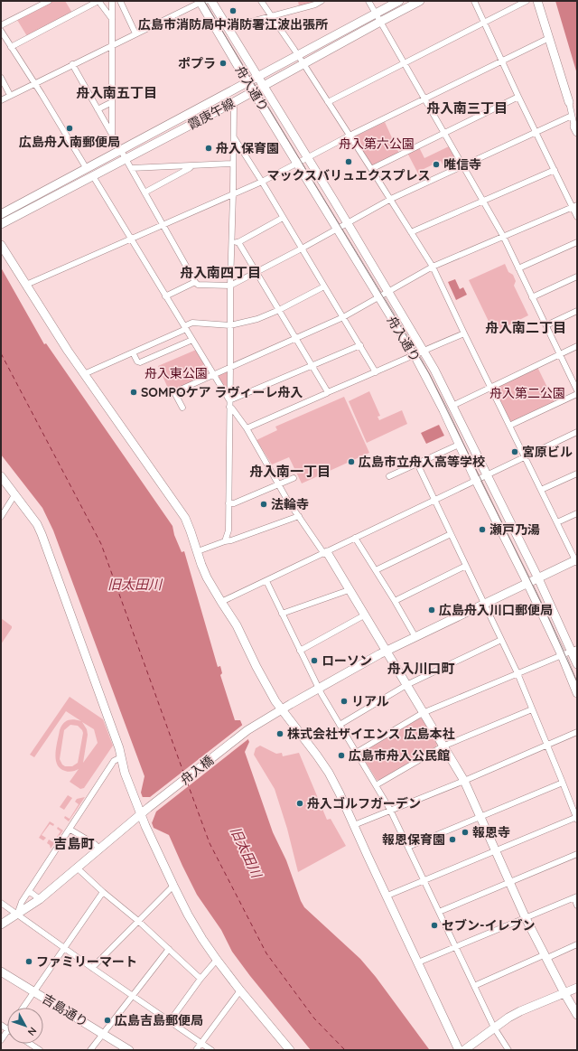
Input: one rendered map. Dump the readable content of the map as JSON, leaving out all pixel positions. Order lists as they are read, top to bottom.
{
  "streets": {
    "street": [
      "舟入通り",
      "霞庚午線",
      "舟入橋",
      "吉島通り"
    ]
  },
  "crossings": [
    ["舟入通り", "霞庚午線"],
    ["舟入通り", "舟入橋"]
  ],
  "districts": [
    "舟入南五丁目",
    "舟入南三丁目",
    "舟入南四丁目",
    "舟入南二丁目",
    "舟入南一丁目",
    "舟入川口町",
    "吉島町"
  ],
  "water": ["旧太田川"],
  "parks": ["舟入第六公園", "舟入東公園", "舟入第二公園"],
  "places": [
    "広島市消防局中消防署江波出張所",
    "ポプラ",
    "広島舟入南郵便局",
    "舟入保育園",
    "マックスバリュエクスプレス",
    "唯信寺",
    "SOMPOケア ラヴィーレ舟入",
    "宮原ビル",
    "広島市立舟入高等学校",
    "法輪寺",
    "瀬戸乃湯",
    "広島舟入川口郵便局",
    "ローソン",
    "リアル",
    "株式会社ザイエンス 広島本社",
    "広島市舟入公民館",
    "舟入ゴルフガーデン",
    "報恩寺",
    "報恩保育園",
    "セブン-イレブン",
    "ファミリーマート",
    "広島吉島郵便局"
  ],
  "north": "bottom right"
}
